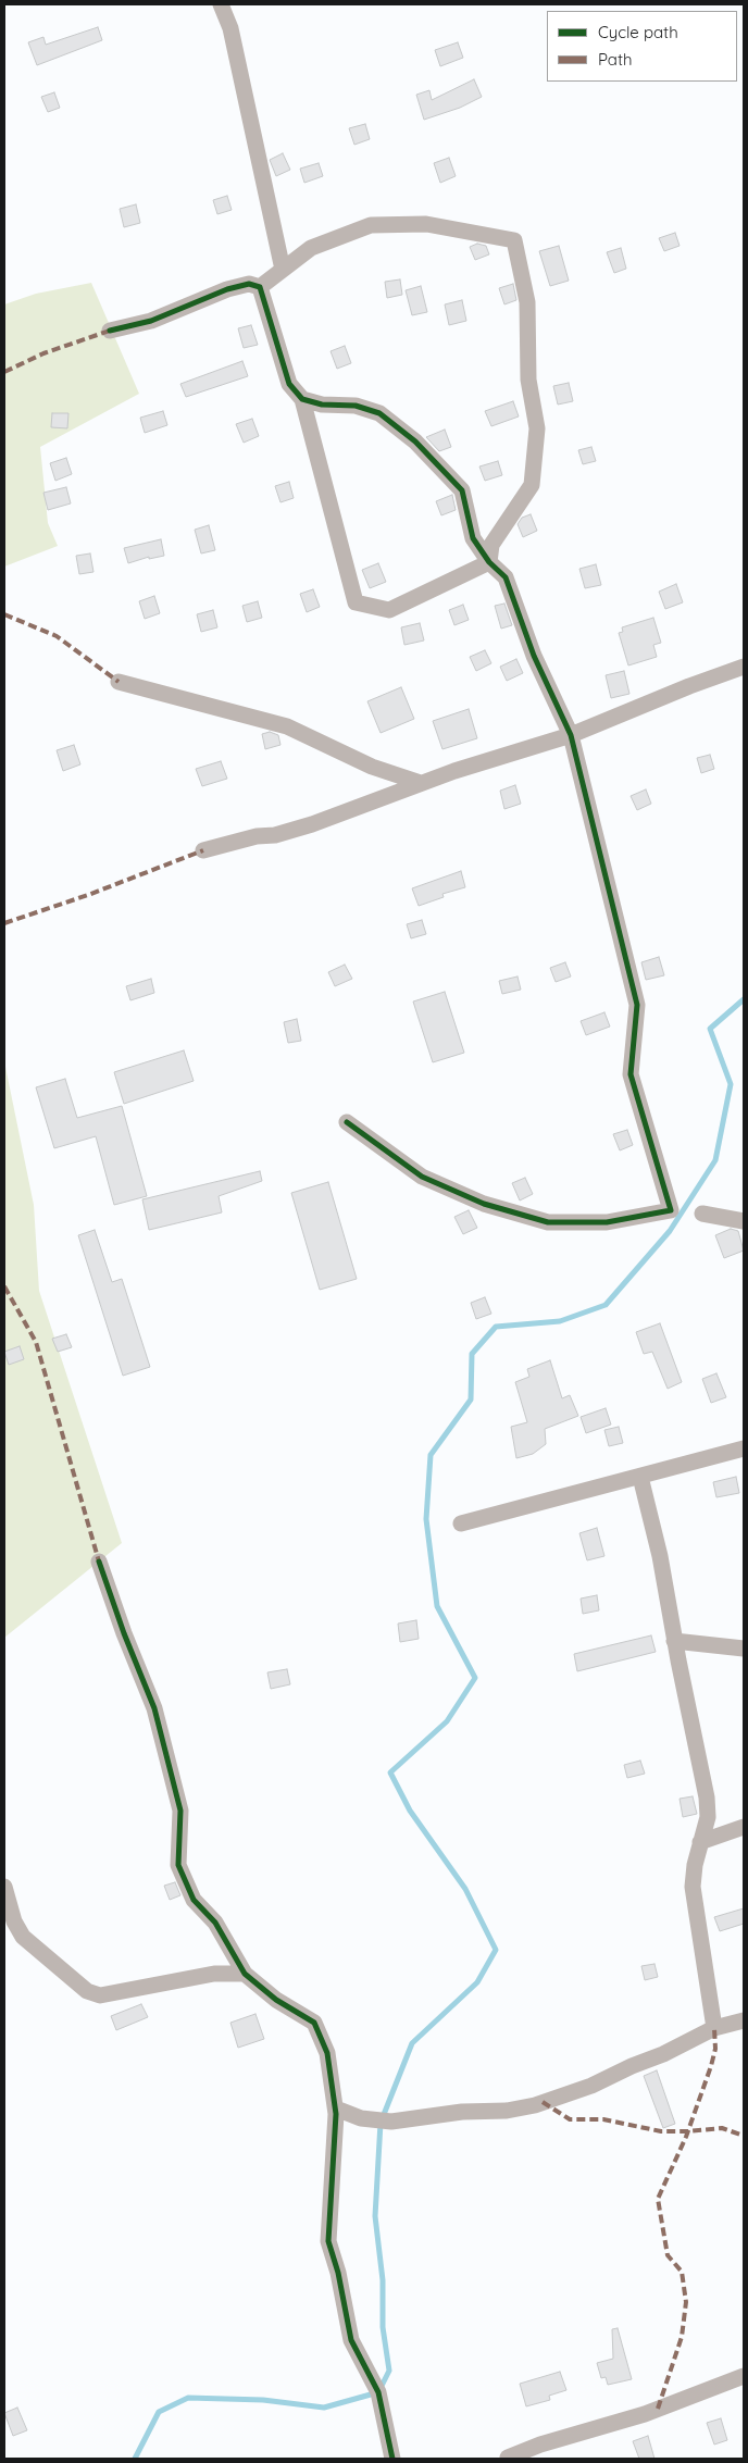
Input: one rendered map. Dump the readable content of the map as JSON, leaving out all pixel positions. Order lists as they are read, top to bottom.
{
  "legend": ["Cycle path", "Path"]
}
